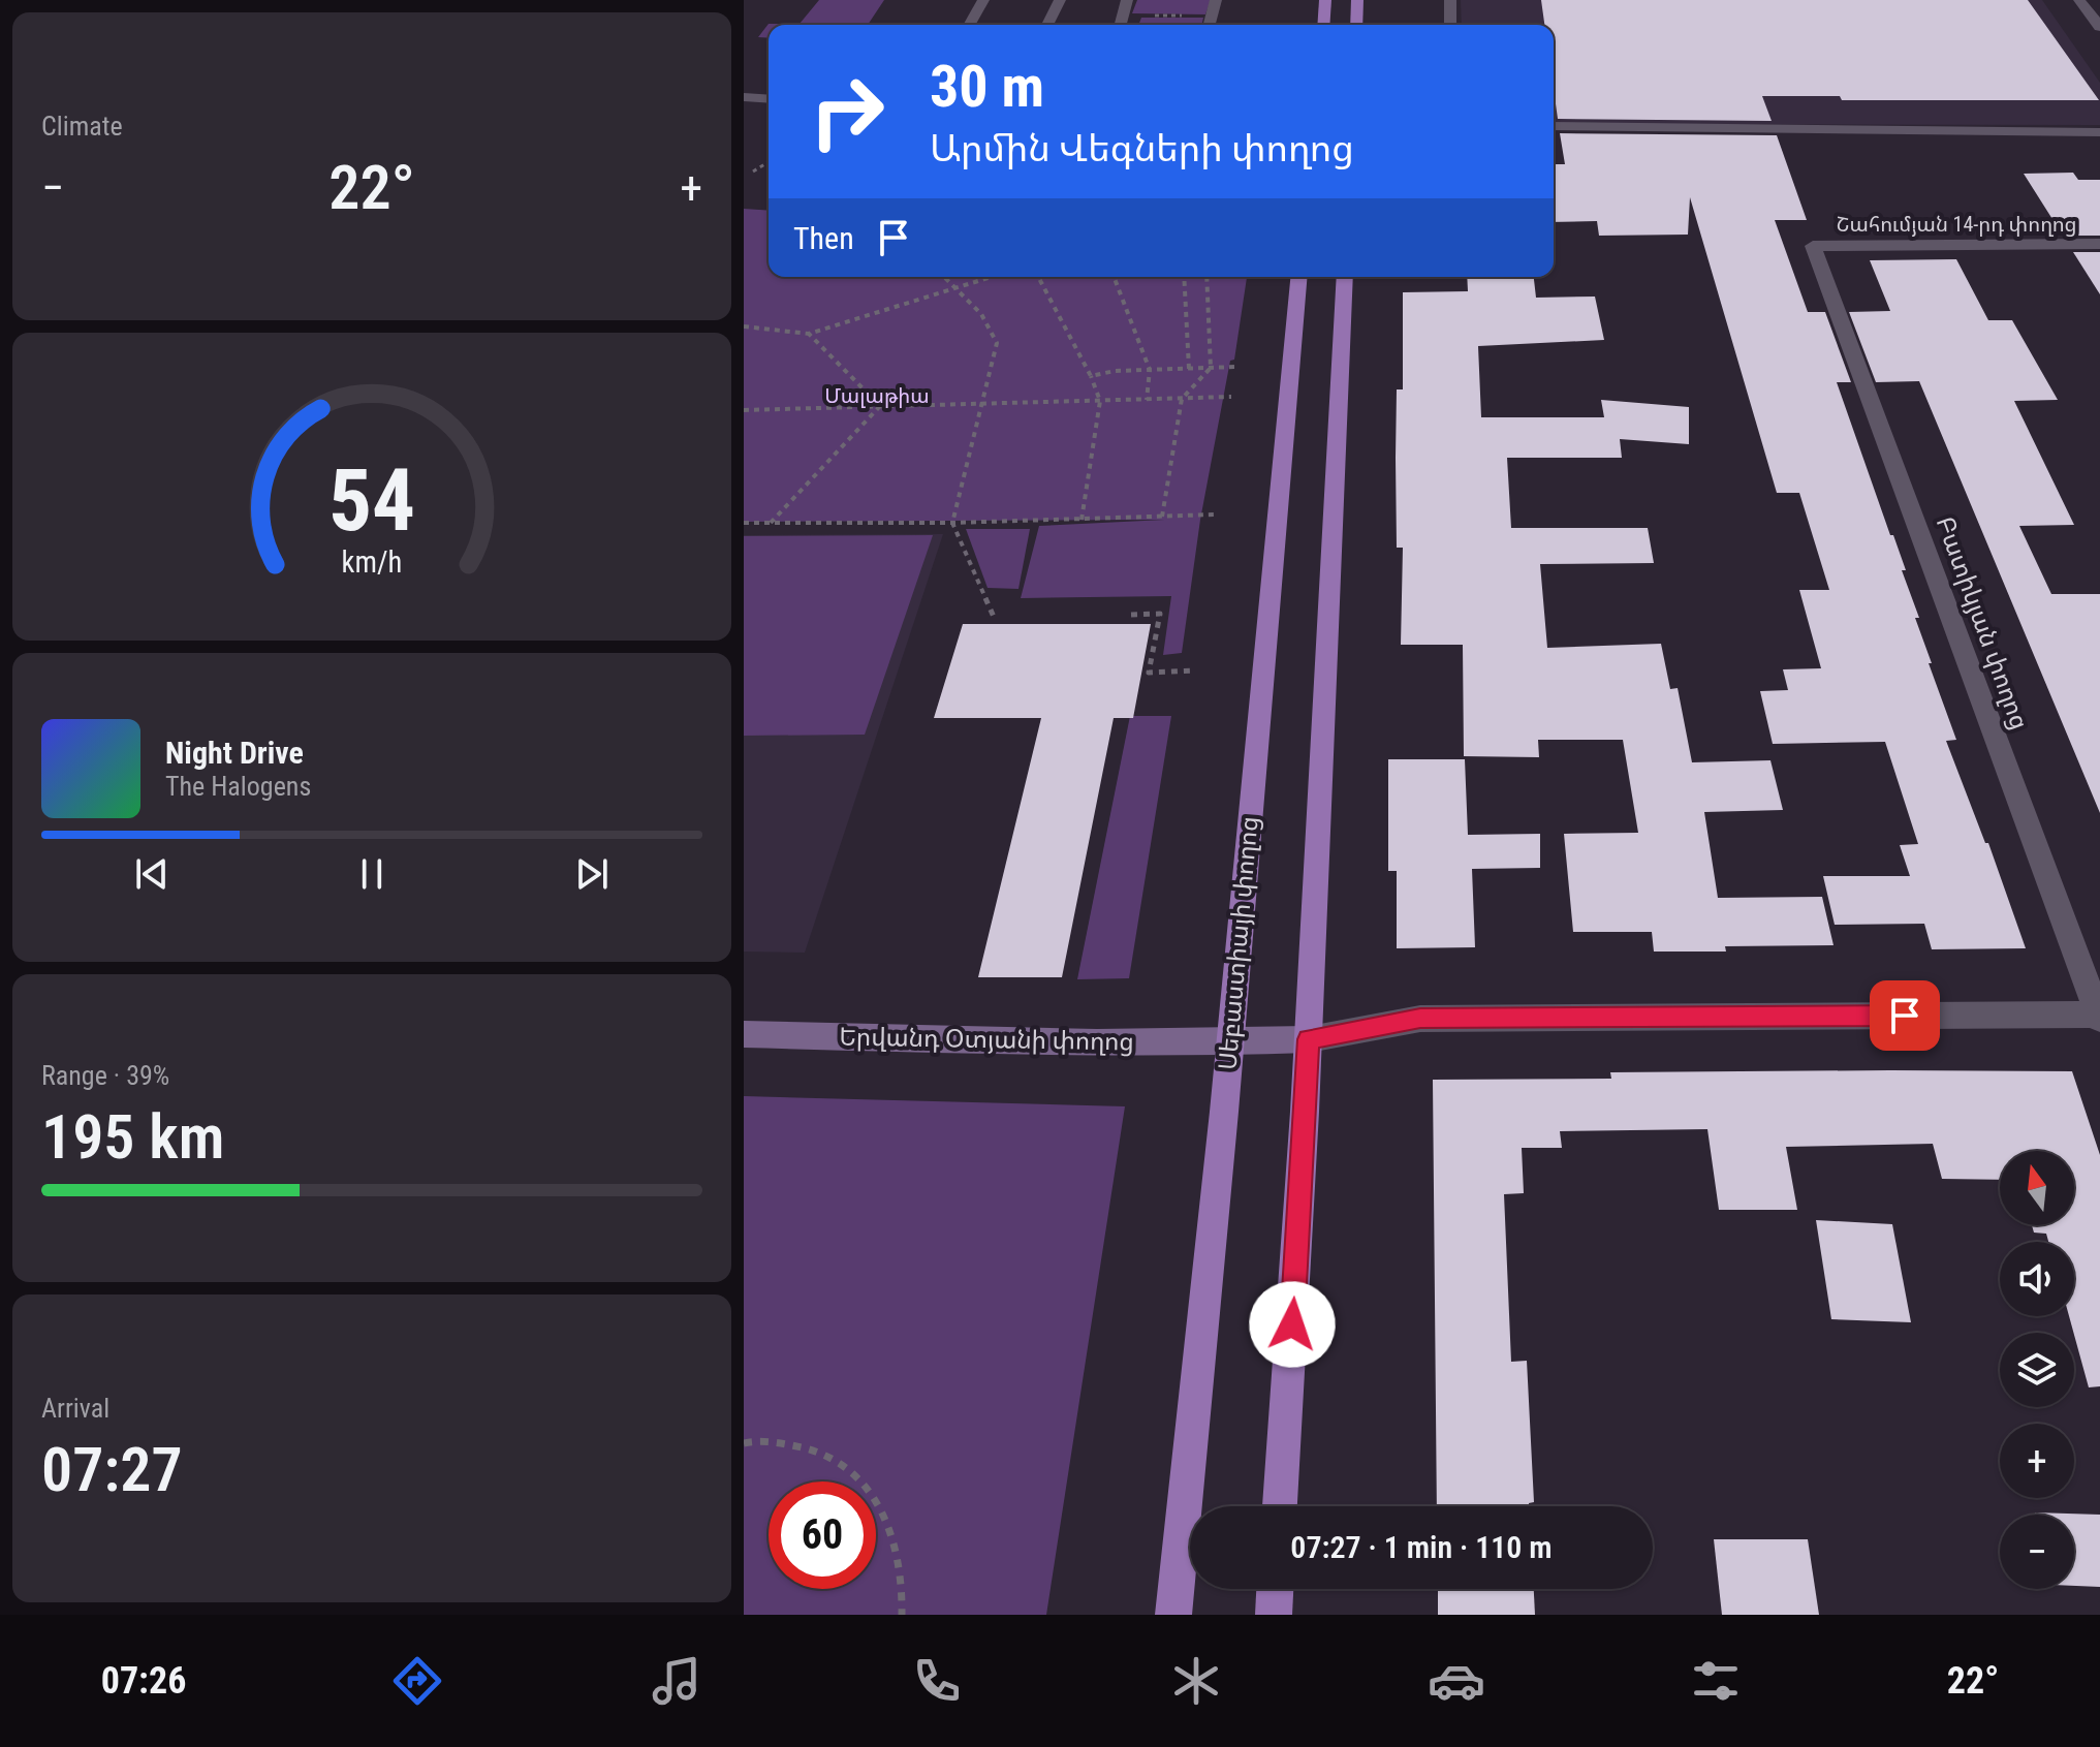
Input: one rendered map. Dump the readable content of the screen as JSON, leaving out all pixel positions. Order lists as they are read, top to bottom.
{
  "streets": {
    "main road": ["Սեբաստիայի փողոց"],
    "street": ["Շահումյան 14-րդ փողոց", "Բատիկյան փողոց", "Երվանդ Օտյանի փողոց"]
  },
  "crossings": [
    ["Շահումյան 14-րդ փողոց", "Բատիկյան փողոց"],
    ["Սեբաստիայի փողոց", "Երվանդ Օտյանի փողոց"]
  ],
  "parks": ["Մալաթիա"],
  "north": "top",
  "page": {
    "tile": [
      "Climate",
      ["Range · 39%", "195 km"],
      ["Arrival", "07:27"]
    ],
    "turn": ["30 m", "Արմին Վեգների փողոց"],
    "heat": ["−", "22°", "+"],
    "then": "Then",
    "song": ["Night Drive", "The Halogens"],
    "map_buttons": ["+", "−"],
    "limit": "60",
    "trip": "07:27 · 1 min · 110 m",
    "tabs": ["07:26", "22°"],
    "gauge": ["54", "km/h"]
  }
}
